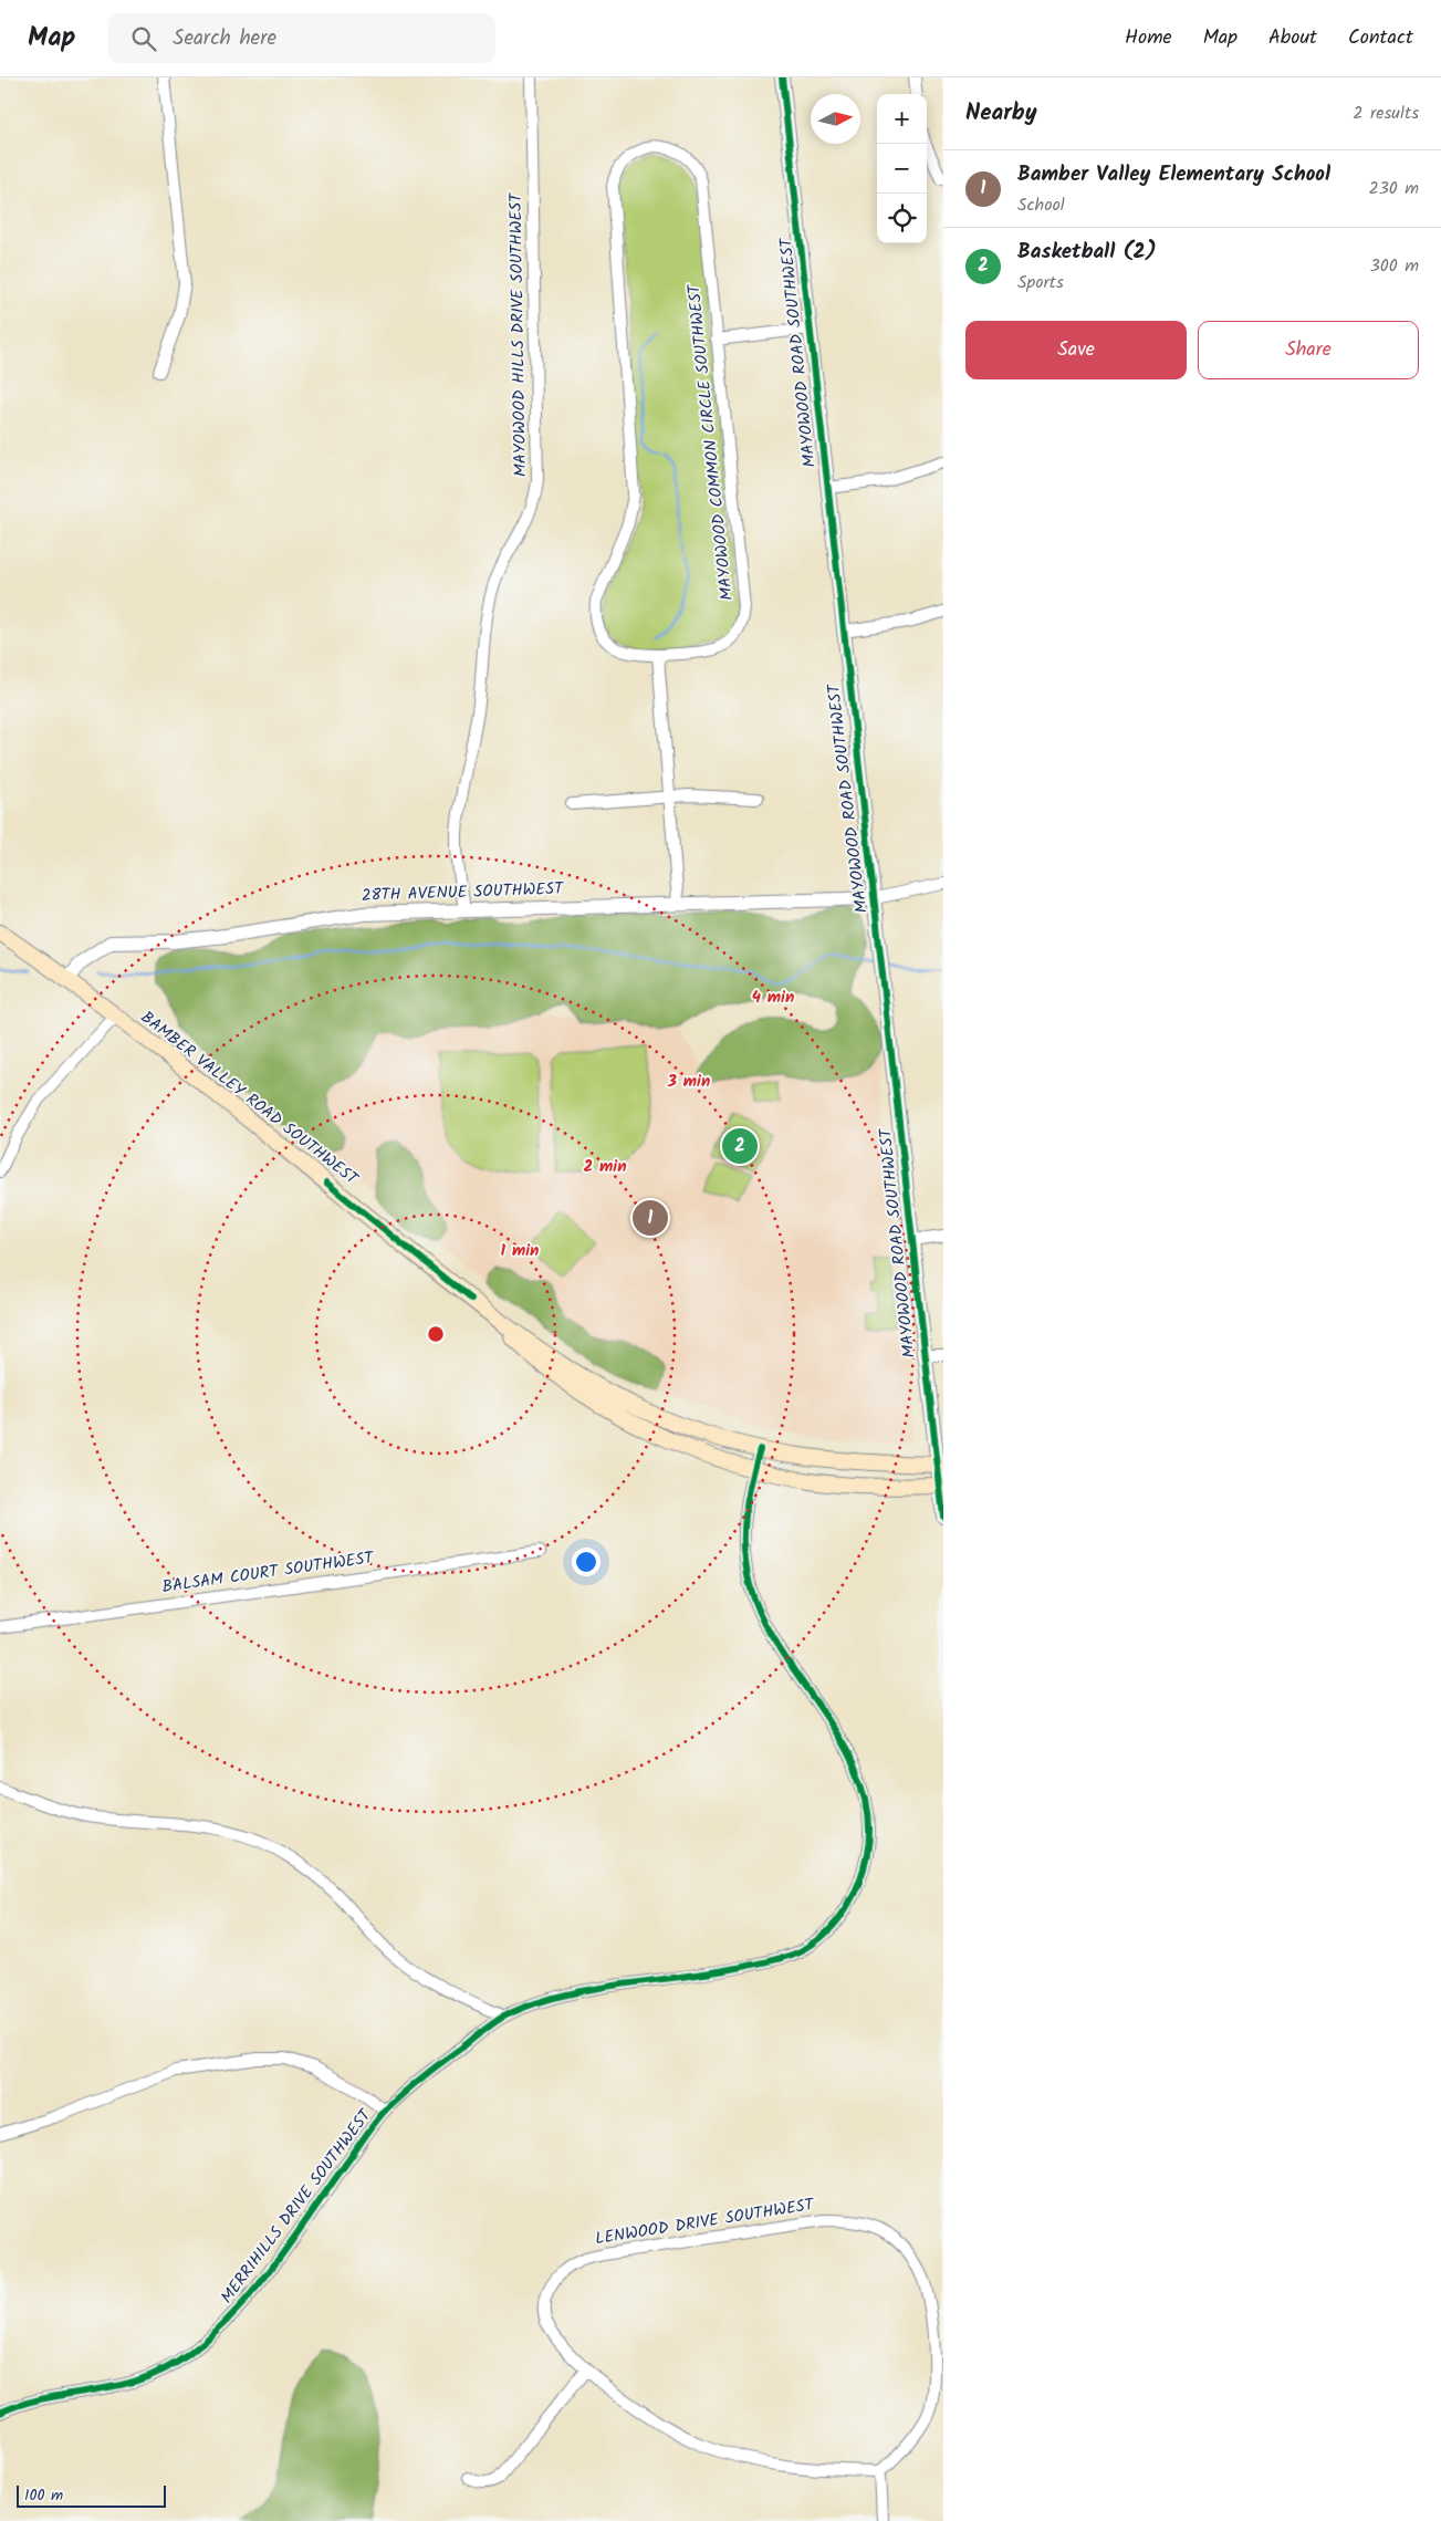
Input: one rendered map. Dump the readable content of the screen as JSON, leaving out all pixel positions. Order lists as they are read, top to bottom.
{
  "streets": {
    "main road": ["BAMBER VALLEY ROAD SOUTHWEST"],
    "street": [
      "MAYOWOOD HILLS DRIVE SOUTHWEST",
      "MAYOWOOD ROAD SOUTHWEST",
      "MAYOWOOD COMMON CIRCLE SOUTHWEST",
      "28TH AVENUE SOUTHWEST",
      "BALSAM COURT SOUTHWEST",
      "MERRIHILLS DRIVE SOUTHWEST",
      "LENWOOD DRIVE SOUTHWEST"
    ]
  },
  "crossings": [
    ["MAYOWOOD HILLS DRIVE SOUTHWEST", "28TH AVENUE SOUTHWEST"],
    ["MAYOWOOD ROAD SOUTHWEST", "28TH AVENUE SOUTHWEST"],
    ["MAYOWOOD ROAD SOUTHWEST", "BAMBER VALLEY ROAD SOUTHWEST"],
    ["28TH AVENUE SOUTHWEST", "BAMBER VALLEY ROAD SOUTHWEST"],
    ["BAMBER VALLEY ROAD SOUTHWEST", "MERRIHILLS DRIVE SOUTHWEST"]
  ],
  "scale_bar": "100 m",
  "north": "right",
  "page": {
    "header": "Map",
    "search": "Search here",
    "nav": [
      "Home",
      "Map",
      "About",
      "Contact"
    ],
    "heading": ["Nearby", "2 results"],
    "map_buttons": ["+", "−"],
    "list": [
      {
        "mark": "1",
        "name": "Bamber Valley Elementary School",
        "note": "School",
        "value": "230 m"
      },
      {
        "mark": "2",
        "name": "Basketball (2)",
        "note": "Sports",
        "value": "300 m"
      }
    ],
    "buttons": ["Save", "Share"],
    "pins": ["2", "1"],
    "scale": "100 m"
  },
  "rings": [
    "4 min",
    "3 min",
    "2 min",
    "1 min"
  ]
}
